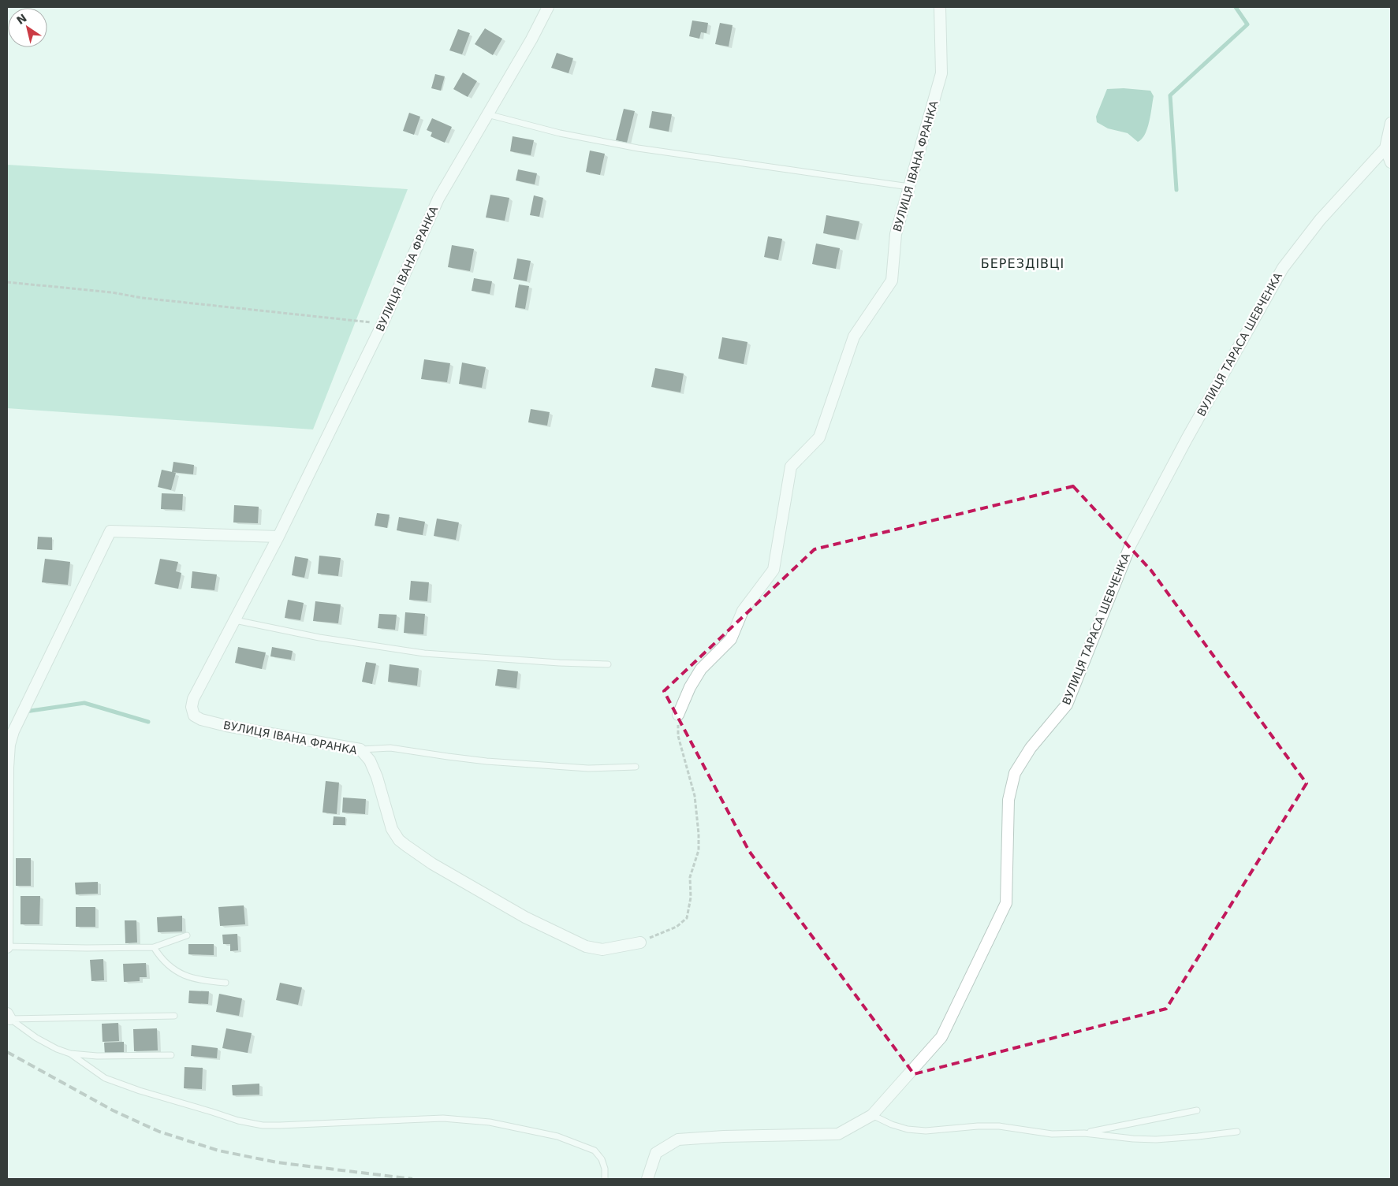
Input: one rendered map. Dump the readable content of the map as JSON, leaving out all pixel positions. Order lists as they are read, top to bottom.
{
  "streets": {
    "street": ["ВУЛИЦЯ ІВАНА ФРАНКА", "ВУЛИЦЯ ТАРАСА ШЕВЧЕНКА"]
  },
  "districts": ["БЕРЕЗДІВЦІ"],
  "north": "top left"
}
